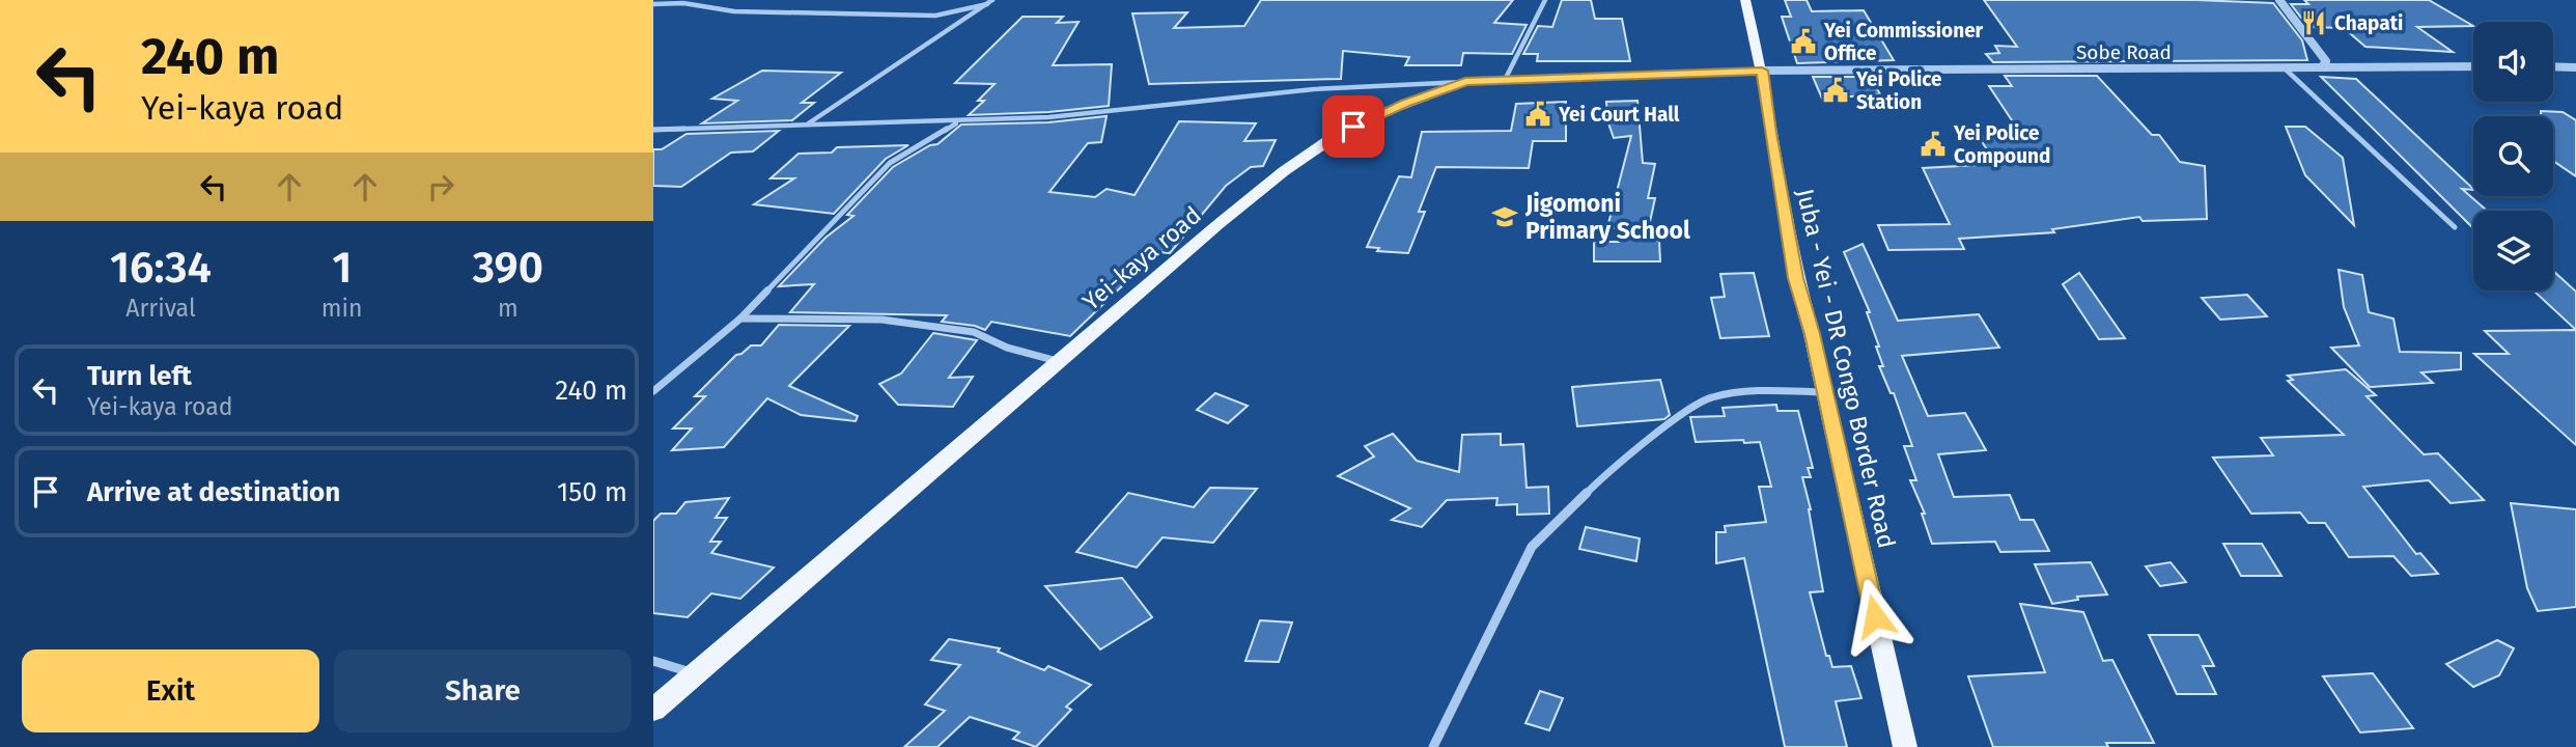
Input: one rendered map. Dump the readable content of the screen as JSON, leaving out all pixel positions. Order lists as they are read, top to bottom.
{
  "streets": {
    "main road": ["Yei-kaya road", "Juba - Yei - DR Congo Border Road"],
    "street": ["Sobe Road"]
  },
  "crossings": [
    ["Sobe Road", "Yei-kaya road"],
    ["Sobe Road", "Juba - Yei - DR Congo Border Road"],
    ["Yei-kaya road", "Juba - Yei - DR Congo Border Road"]
  ],
  "places": {
    "restaurant": ["Chapati"],
    "public building": [
      "Yei Commissioner Office",
      "Yei Police Station",
      "Yei Court Hall",
      "Yei Police Compound"
    ],
    "school or university": ["Jigomoni Primary School"]
  },
  "page": {
    "turn": ["240 m", "Yei-kaya road"],
    "eta": [
      "16:34",
      "Arrival",
      "1",
      "min",
      "390",
      "m"
    ],
    "list": [
      {
        "name": "Turn left",
        "note": "Yei-kaya road",
        "value": "240 m"
      },
      {
        "name": "Arrive at destination",
        "value": "150 m"
      }
    ],
    "buttons": ["Exit", "Share"]
  }
}
